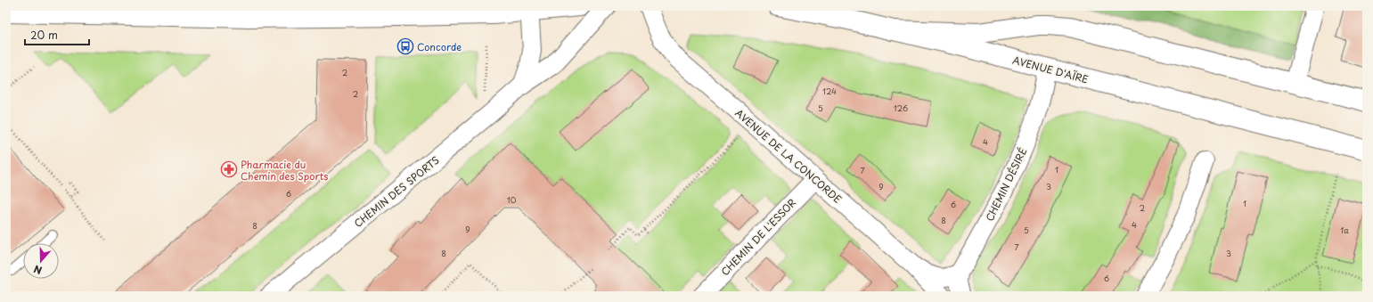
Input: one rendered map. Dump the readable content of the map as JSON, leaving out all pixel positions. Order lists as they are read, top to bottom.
{
  "streets": {
    "main road": ["AVENUE D'AÏRE"],
    "street": [
      "AVENUE DE LA CONCORDE",
      "CHEMIN DÉSIRÉ",
      "CHEMIN DES SPORTS",
      "CHEMIN DE L'ESSOR"
    ]
  },
  "crossings": [
    ["AVENUE D'AÏRE", "CHEMIN DÉSIRÉ"],
    ["AVENUE DE LA CONCORDE", "CHEMIN DE L'ESSOR"]
  ],
  "places": {
    "bus stop": ["Concorde"],
    "pharmacy": ["Pharmacie du Chemin des Sports"]
  },
  "house_numbers": [
    "2",
    "124",
    "2",
    "5",
    "126",
    "4",
    "1",
    "7",
    "9",
    "3",
    "6",
    "10",
    "1",
    "6",
    "2",
    "8",
    "4",
    "8",
    "9",
    "5",
    "1a",
    "7",
    "8",
    "3",
    "6"
  ],
  "scale_bar": "20 m",
  "north": "bottom"
}
